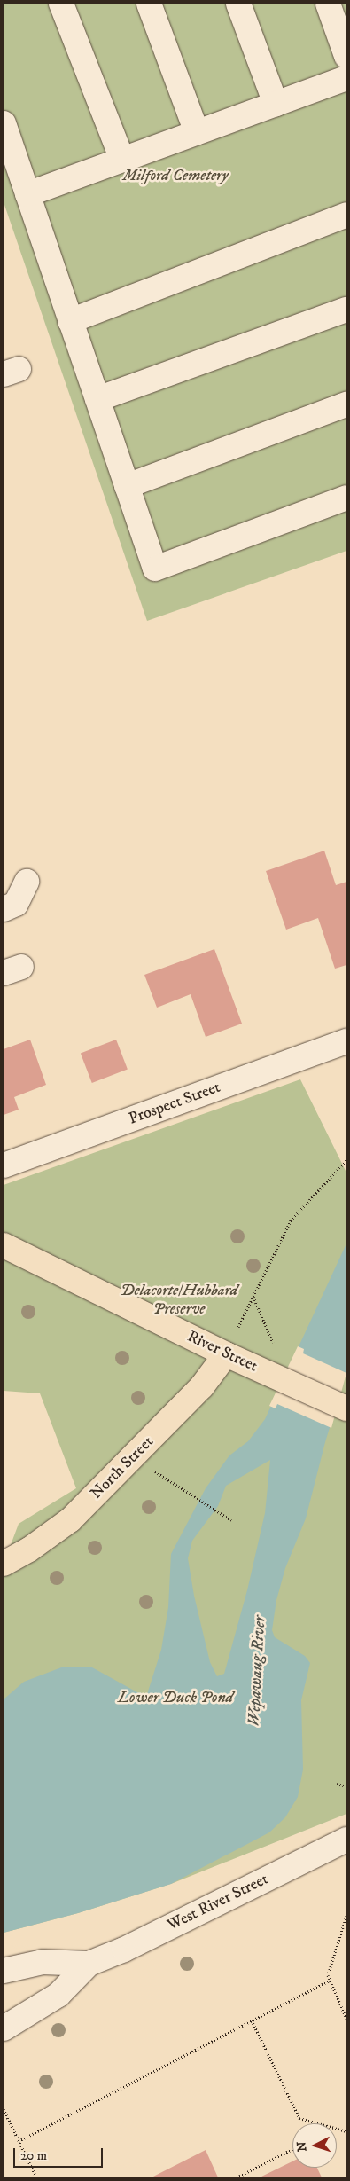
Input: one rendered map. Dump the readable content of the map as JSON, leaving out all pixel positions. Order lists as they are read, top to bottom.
{
  "streets": {
    "main road": ["River Street", "North Street"],
    "street": ["Prospect Street", "West River Street"]
  },
  "crossings": [
    ["River Street", "North Street"]
  ],
  "water": ["Wepawaug River"],
  "parks": ["Milford Cemetery", "Delacorte/Hubbard Preserve", "Lower Duck Pond"],
  "scale_bar": "20 m",
  "north": "left"
}
